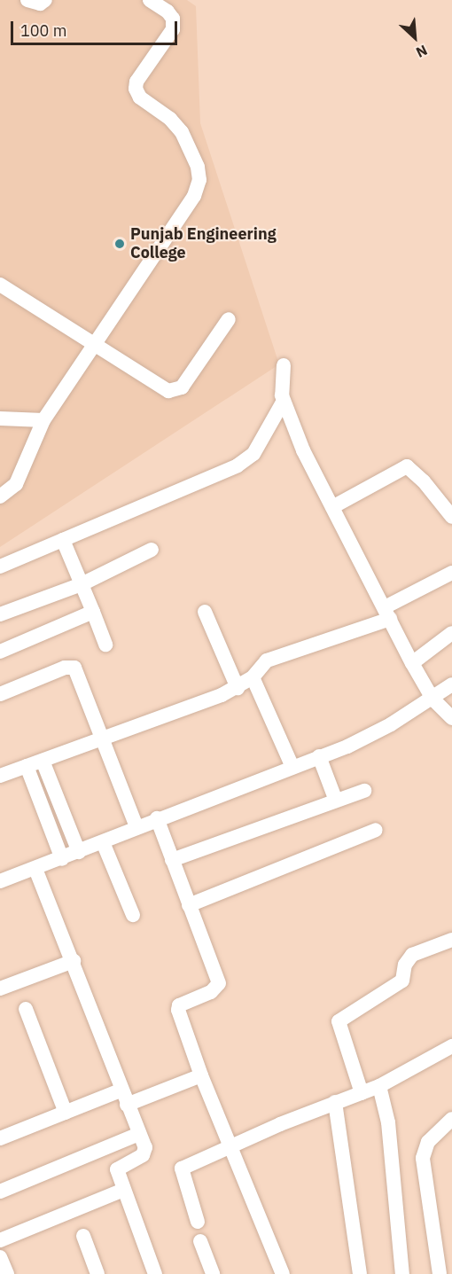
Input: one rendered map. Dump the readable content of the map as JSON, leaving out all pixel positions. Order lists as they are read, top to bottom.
{
  "places": ["Punjab Engineering College"],
  "scale_bar": "100 m",
  "north": "bottom right"
}
